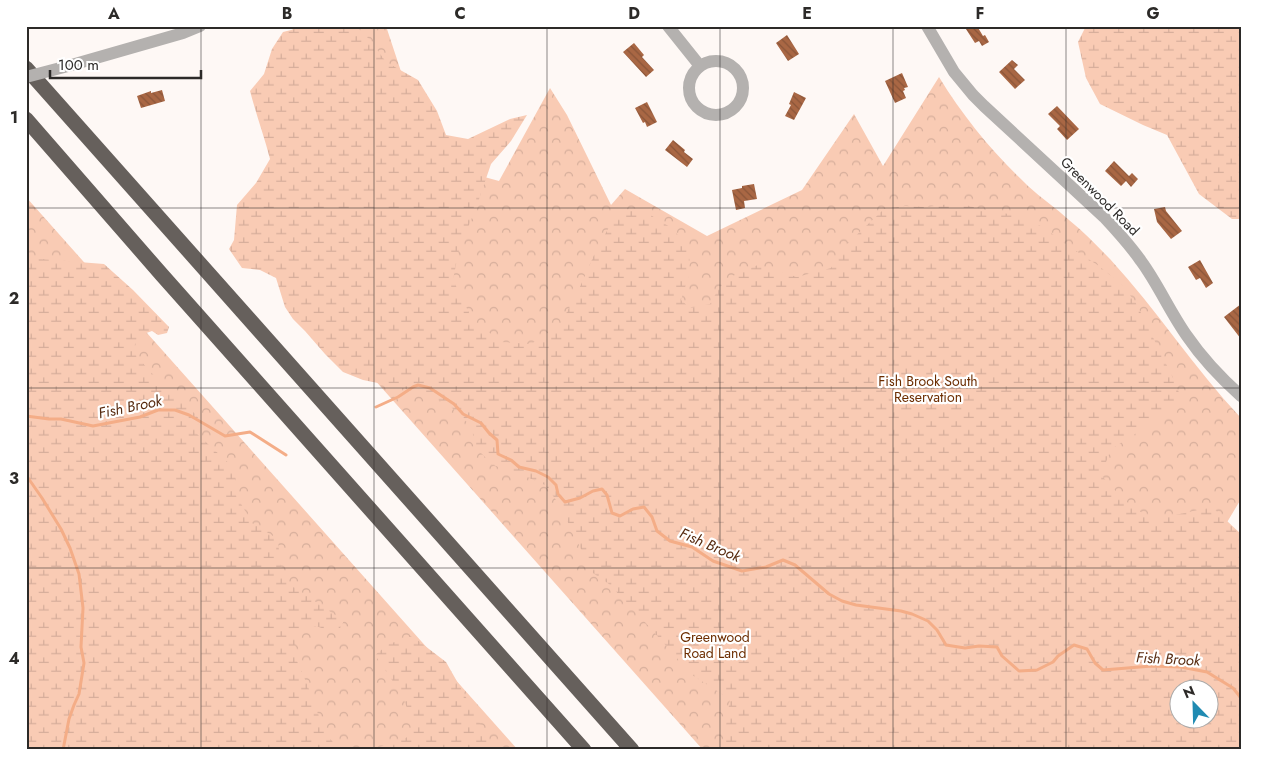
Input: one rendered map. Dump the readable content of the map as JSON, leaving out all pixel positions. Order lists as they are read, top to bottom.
{
  "streets": {
    "street": ["Greenwood Road"]
  },
  "water": ["Fish Brook"],
  "parks": ["Fish Brook South Reservation", "Greenwood Road Land"],
  "scale_bar": "100 m",
  "north": "top left",
  "grid": {
    "columns": [
      "A",
      "B",
      "C",
      "D",
      "E",
      "F",
      "G"
    ],
    "rows": [
      "1",
      "2",
      "3",
      "4"
    ]
  }
}
